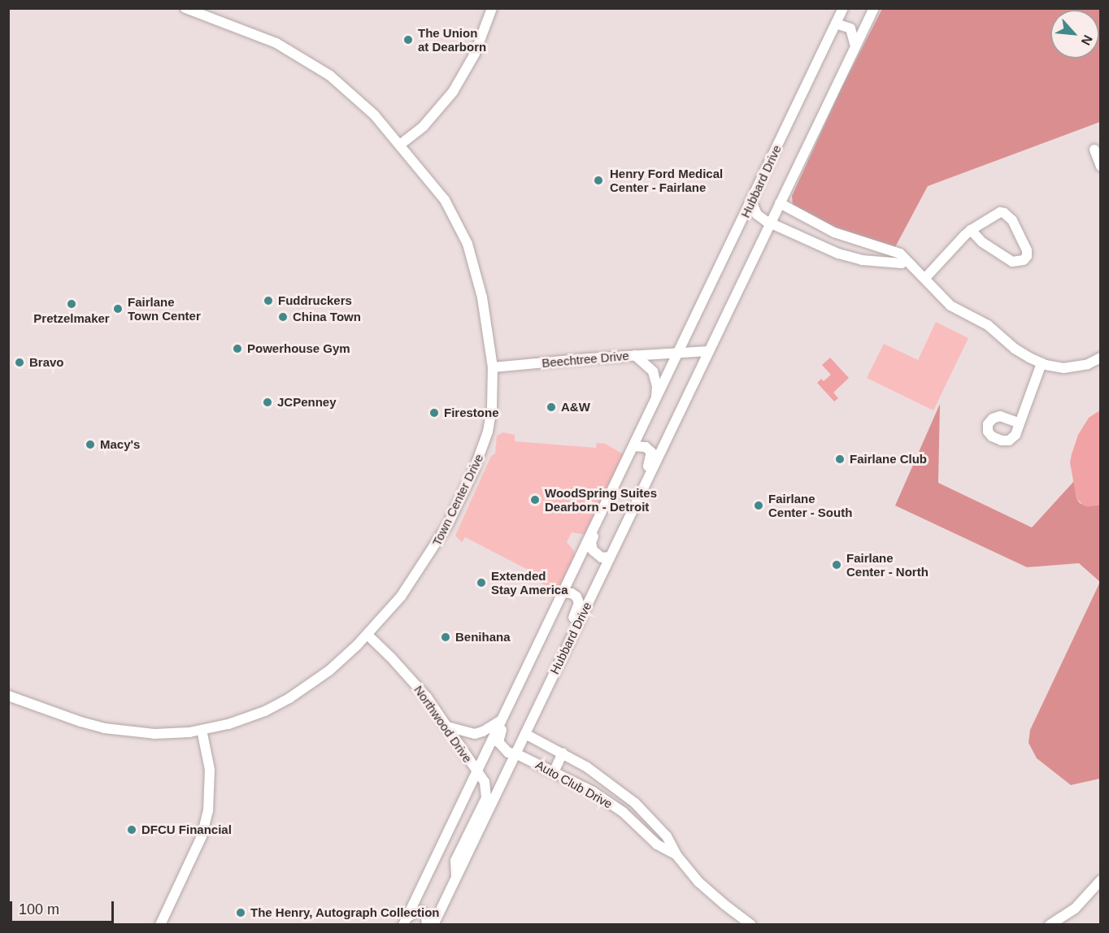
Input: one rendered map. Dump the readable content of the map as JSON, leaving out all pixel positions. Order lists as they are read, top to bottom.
{
  "streets": {
    "street": [
      "Hubbard Drive",
      "Beechtree Drive",
      "Town Center Drive",
      "Northwood Drive",
      "Auto Club Drive"
    ]
  },
  "crossings": [
    ["Hubbard Drive", "Beechtree Drive"],
    ["Hubbard Drive", "Northwood Drive"],
    ["Hubbard Drive", "Auto Club Drive"],
    ["Beechtree Drive", "Town Center Drive"],
    ["Town Center Drive", "Northwood Drive"]
  ],
  "places": [
    "The Union at Dearborn",
    "Henry Ford Medical Center - Fairlane",
    "Fuddruckers",
    "Pretzelmaker",
    "Fairlane Town Center",
    "China Town",
    "Powerhouse Gym",
    "Bravo",
    "JCPenney",
    "A&W",
    "Firestone",
    "Macy's",
    "Fairlane Club",
    "WoodSpring Suites Dearborn - Detroit",
    "Fairlane Center - South",
    "Fairlane Center - North",
    "Extended Stay America",
    "Benihana",
    "DFCU Financial",
    "The Henry, Autograph Collection"
  ],
  "scale_bar": "100 m",
  "north": "bottom right"
}
